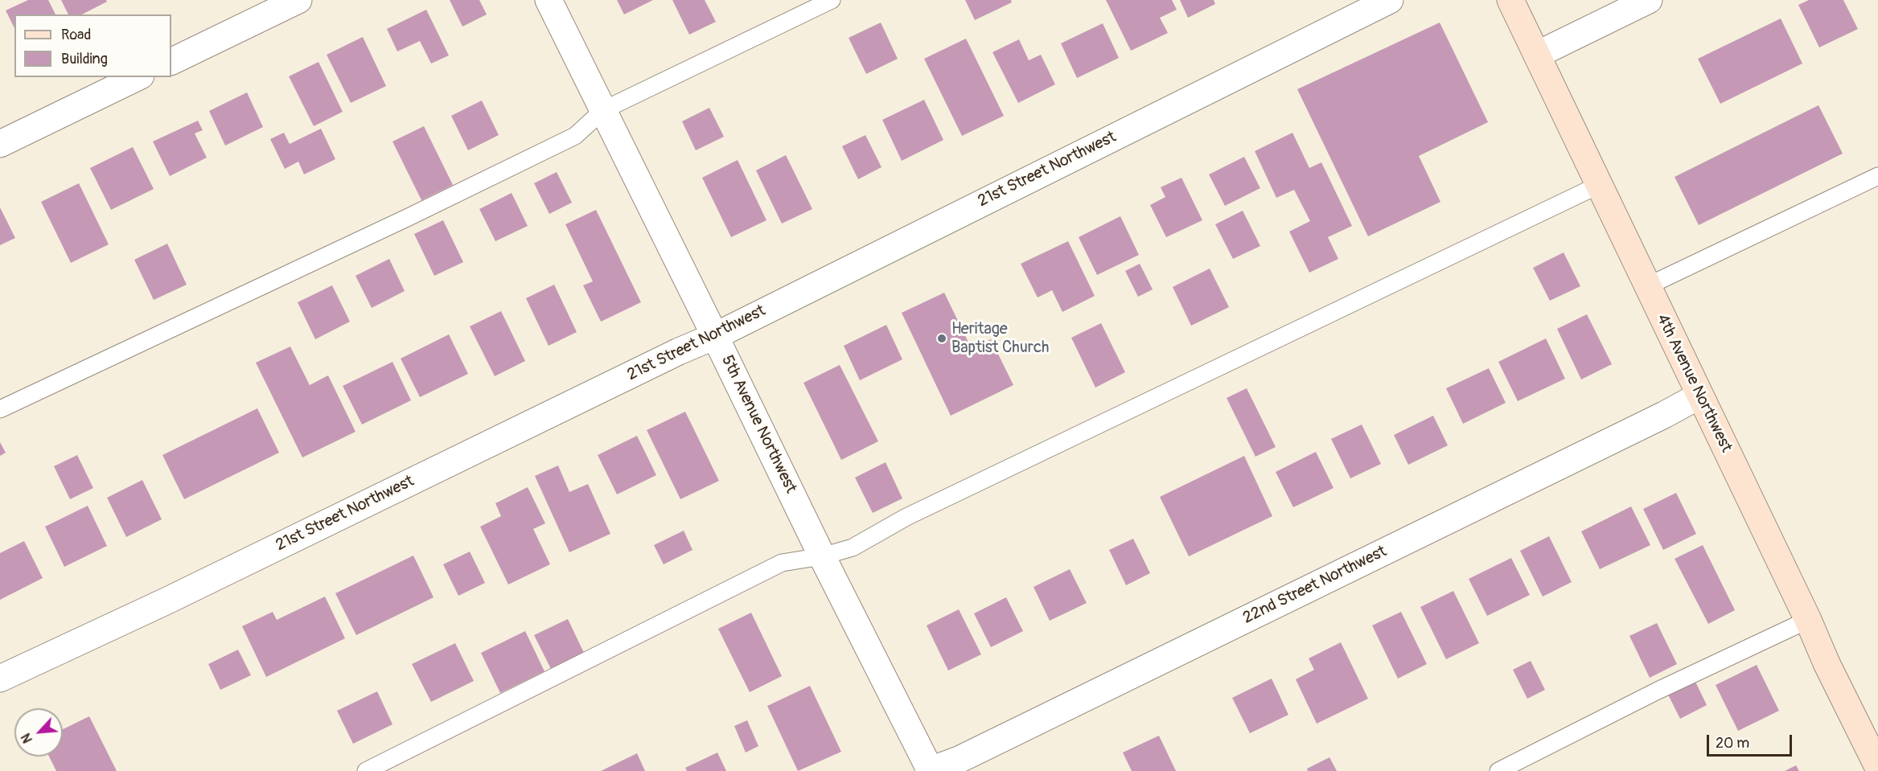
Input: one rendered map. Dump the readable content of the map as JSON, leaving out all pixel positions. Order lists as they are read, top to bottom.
{
  "streets": {
    "main road": ["4th Avenue Northwest"],
    "street": ["21st Street Northwest", "5th Avenue Northwest", "22nd Street Northwest"]
  },
  "crossings": [
    ["21st Street Northwest", "5th Avenue Northwest"],
    ["4th Avenue Northwest", "22nd Street Northwest"],
    ["5th Avenue Northwest", "22nd Street Northwest"]
  ],
  "places": ["Heritage Baptist Church"],
  "legend": ["Road", "Building"],
  "scale_bar": "20 m",
  "north": "bottom left"
}
